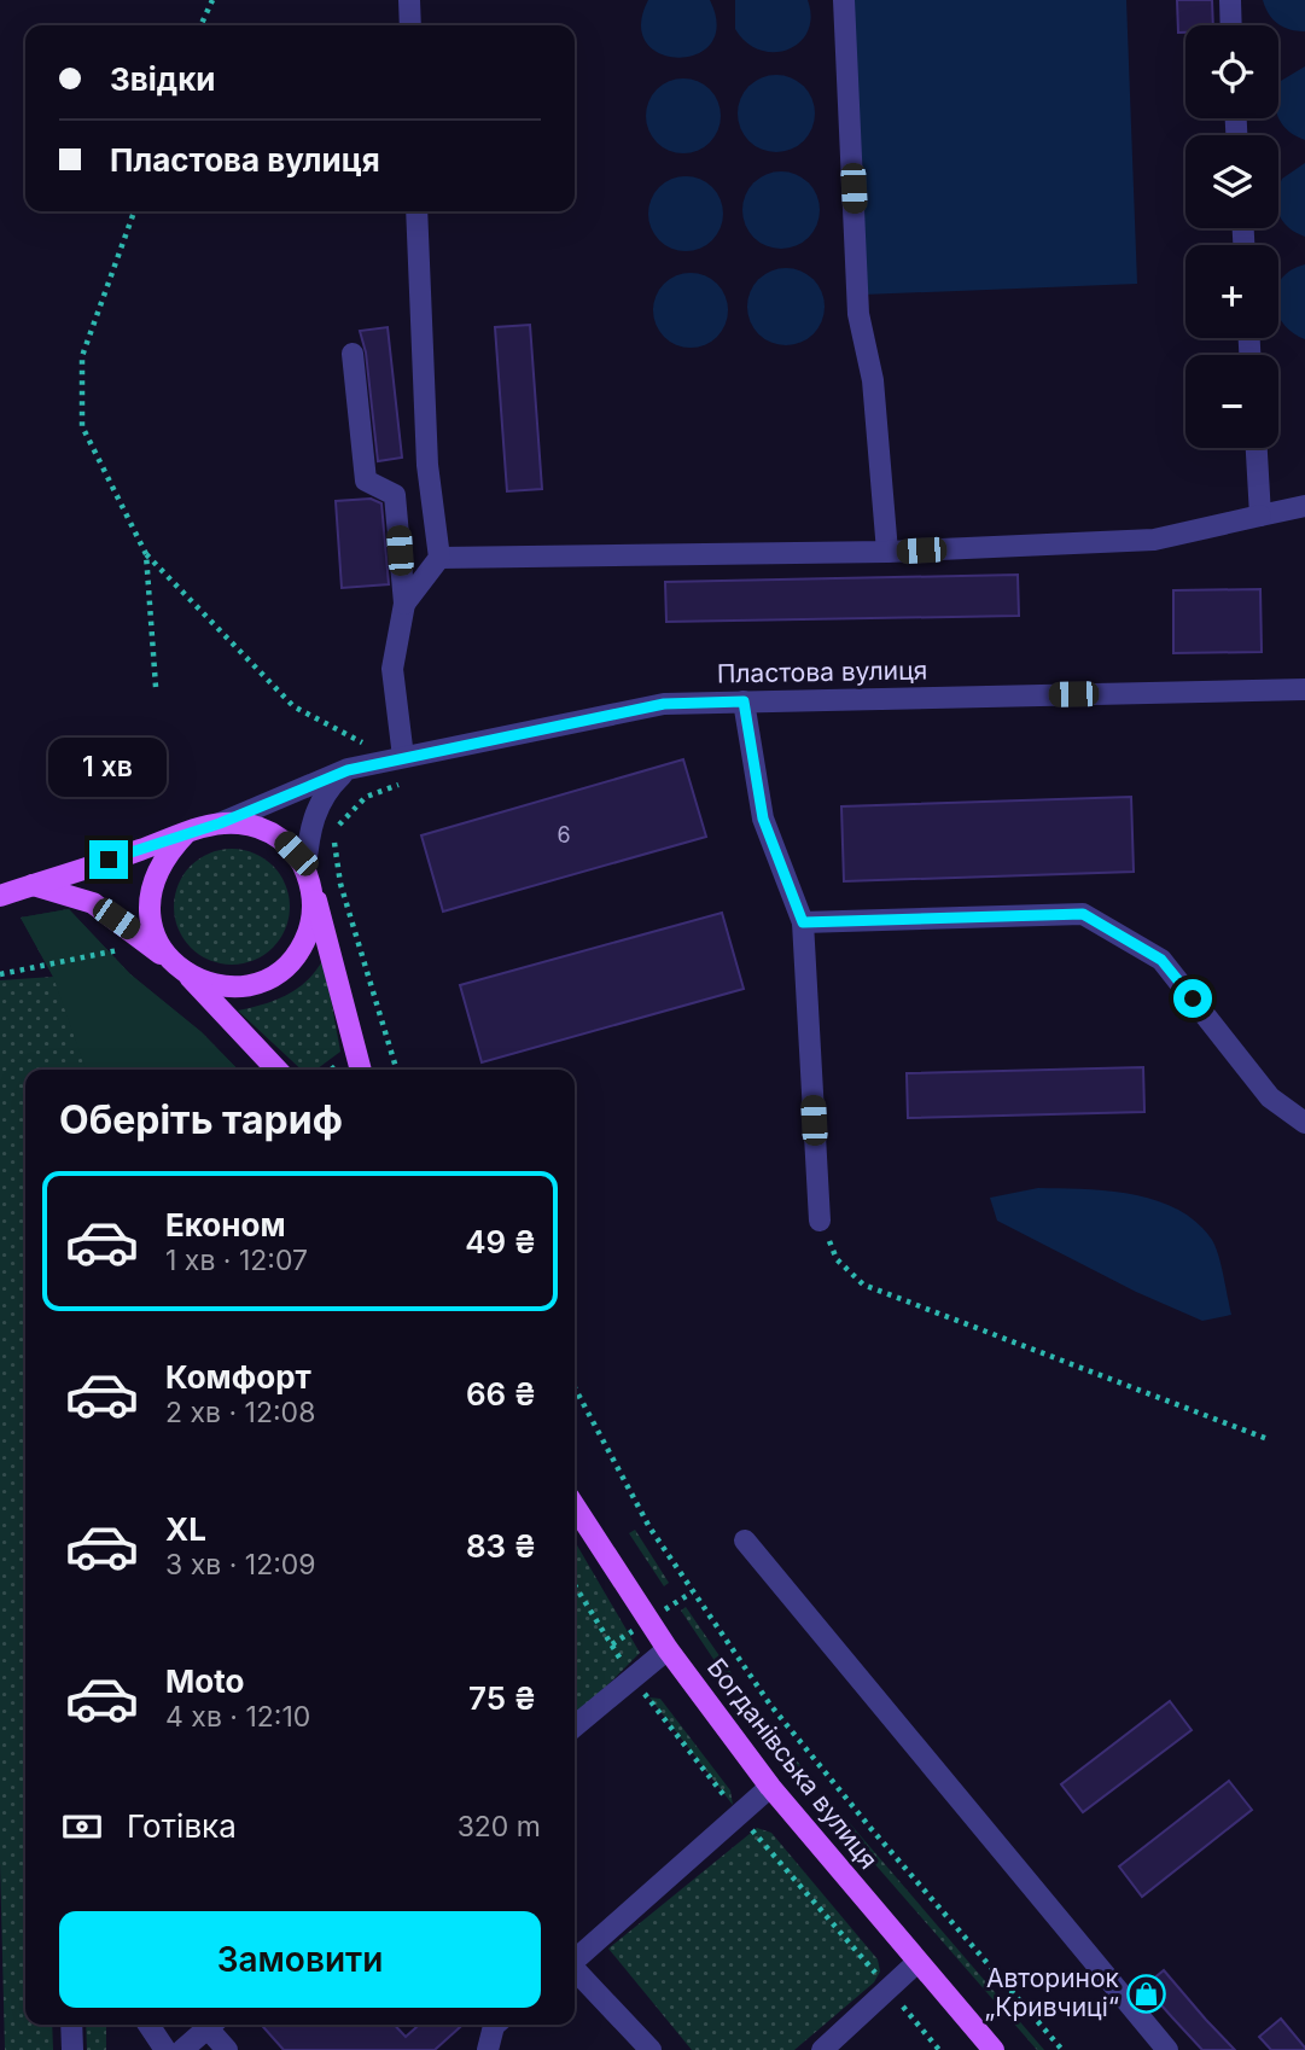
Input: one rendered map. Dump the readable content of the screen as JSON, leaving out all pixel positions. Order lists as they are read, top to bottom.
{
  "streets": {
    "main road": ["Богданівська вулиця"],
    "street": ["Пластова вулиця"]
  },
  "places": {
    "shop": ["Авторинок „Кривчиці“"]
  },
  "house_numbers": ["6"],
  "page": {
    "map_buttons": ["+", "−"],
    "banner": ["Звідки", "Пластова вулиця"],
    "bubble": "1 хв",
    "heading": "Оберіть тариф",
    "list": [
      {
        "name": "Економ",
        "note": "1 хв · 12:07",
        "value": "49 ₴"
      },
      {
        "name": "Комфорт",
        "note": "2 хв · 12:08",
        "value": "66 ₴"
      },
      {
        "name": "XL",
        "note": "3 хв · 12:09",
        "value": "83 ₴"
      },
      {
        "name": "Moto",
        "note": "4 хв · 12:10",
        "value": "75 ₴"
      }
    ],
    "pay": ["Готівка", "320 m"],
    "buttons": "Замовити"
  }
}
